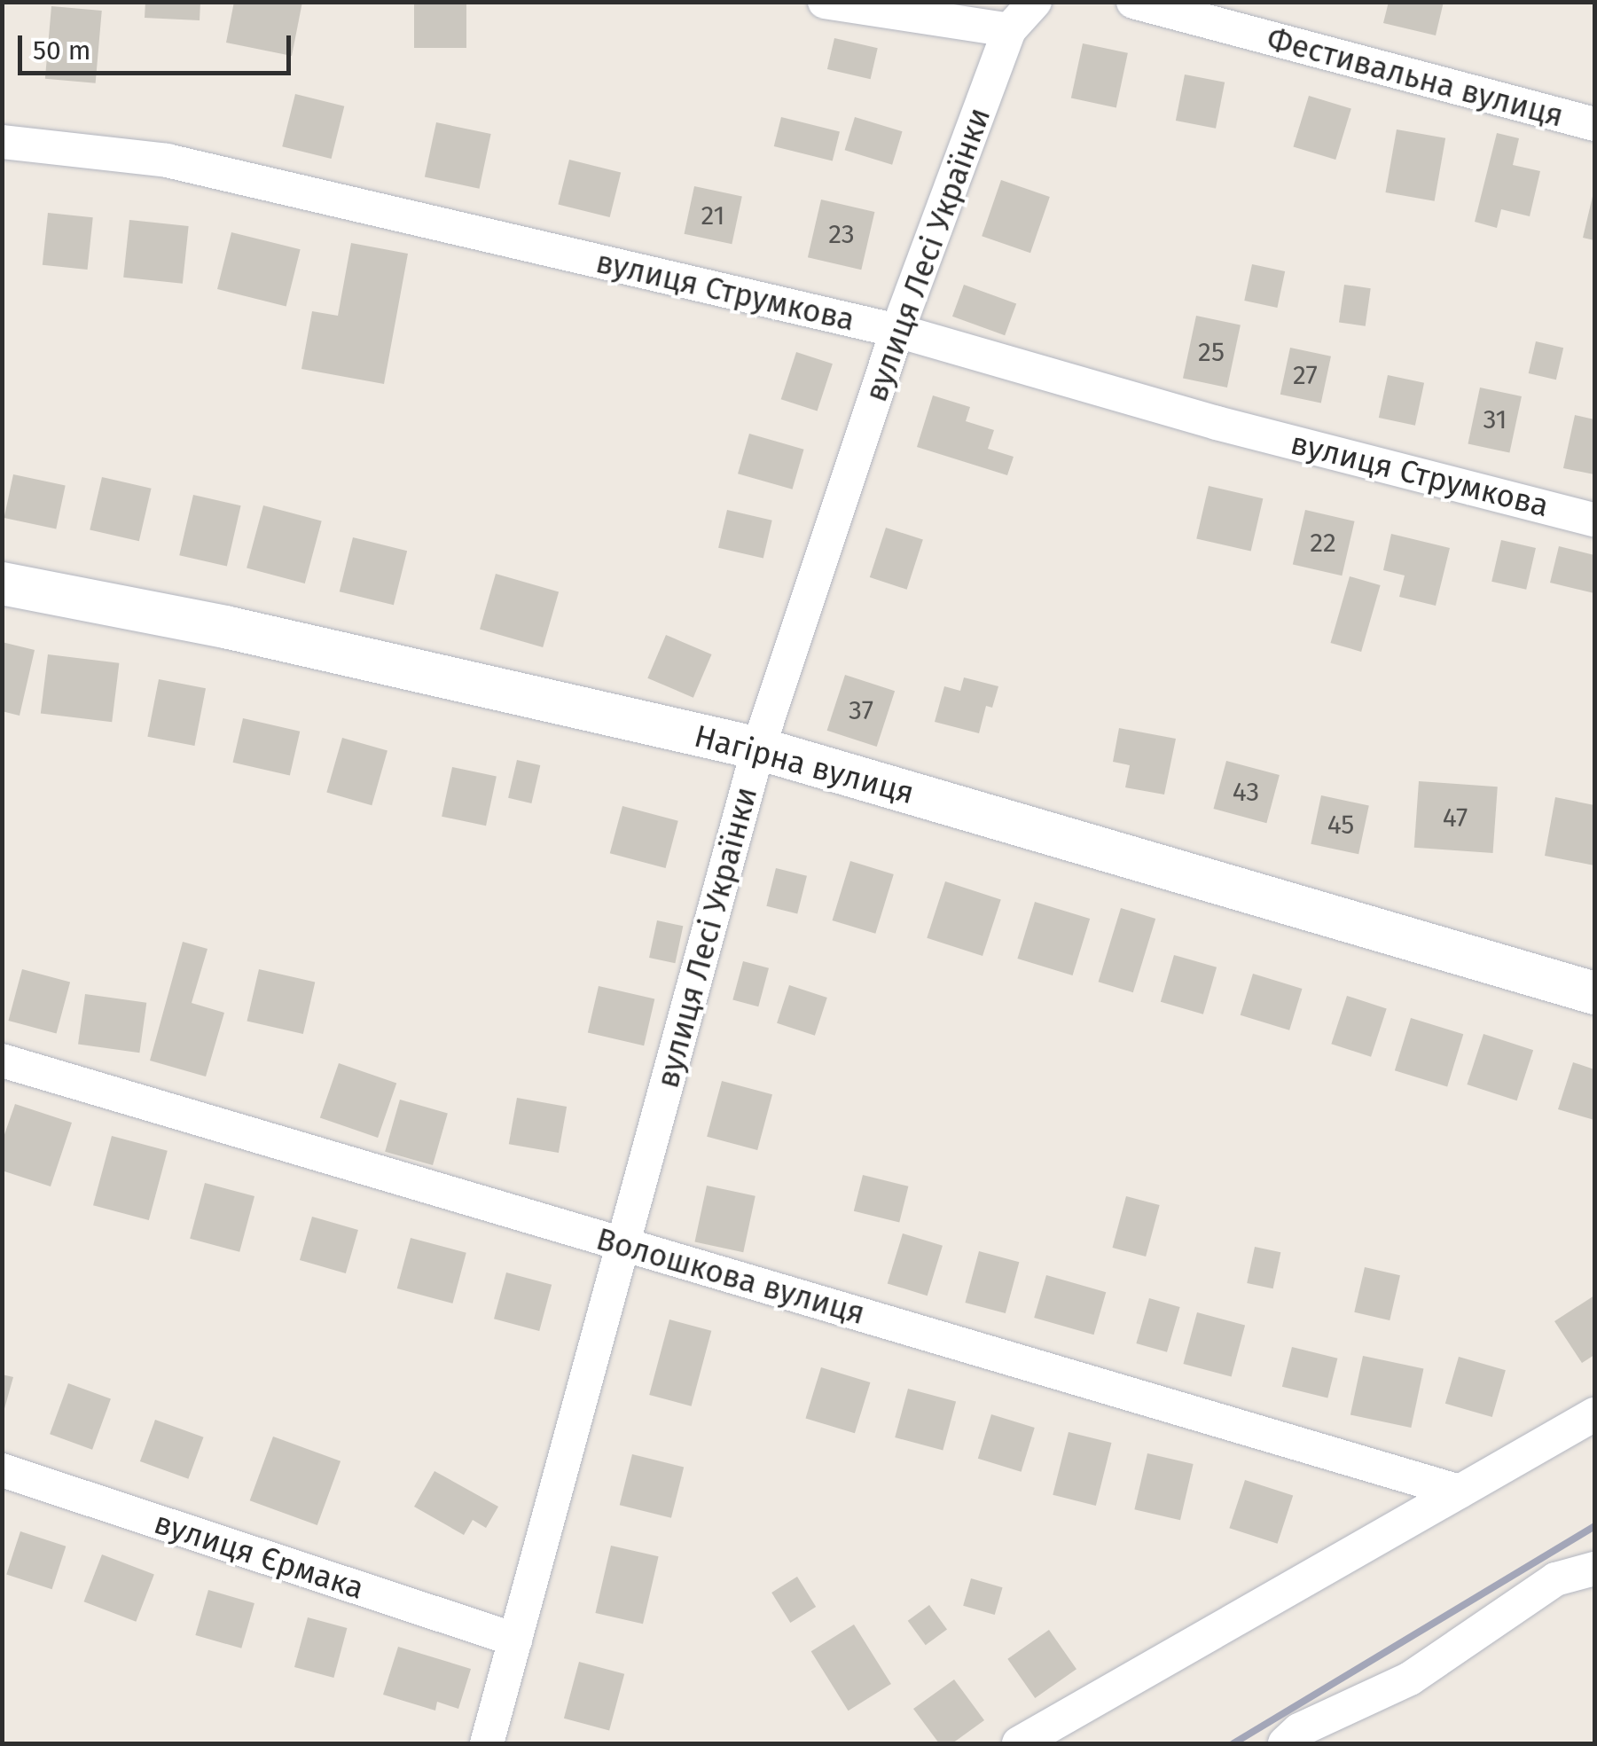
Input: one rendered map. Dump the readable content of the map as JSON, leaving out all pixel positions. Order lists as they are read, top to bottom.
{
  "streets": {
    "street": [
      "Фестивальна вулиця",
      "вулиця Лесі Українки",
      "вулиця Струмкова",
      "Нагірна вулиця",
      "Волошкова вулиця",
      "вулиця Єрмака"
    ]
  },
  "crossings": [
    ["вулиця Лесі Українки", "вулиця Струмкова"],
    ["вулиця Лесі Українки", "Нагірна вулиця"],
    ["вулиця Лесі Українки", "Волошкова вулиця"],
    ["вулиця Лесі Українки", "вулиця Єрмака"]
  ],
  "house_numbers": [
    "21",
    "23",
    "25",
    "27",
    "31",
    "22",
    "37",
    "43",
    "47",
    "45"
  ],
  "scale_bar": "50 m"
}
